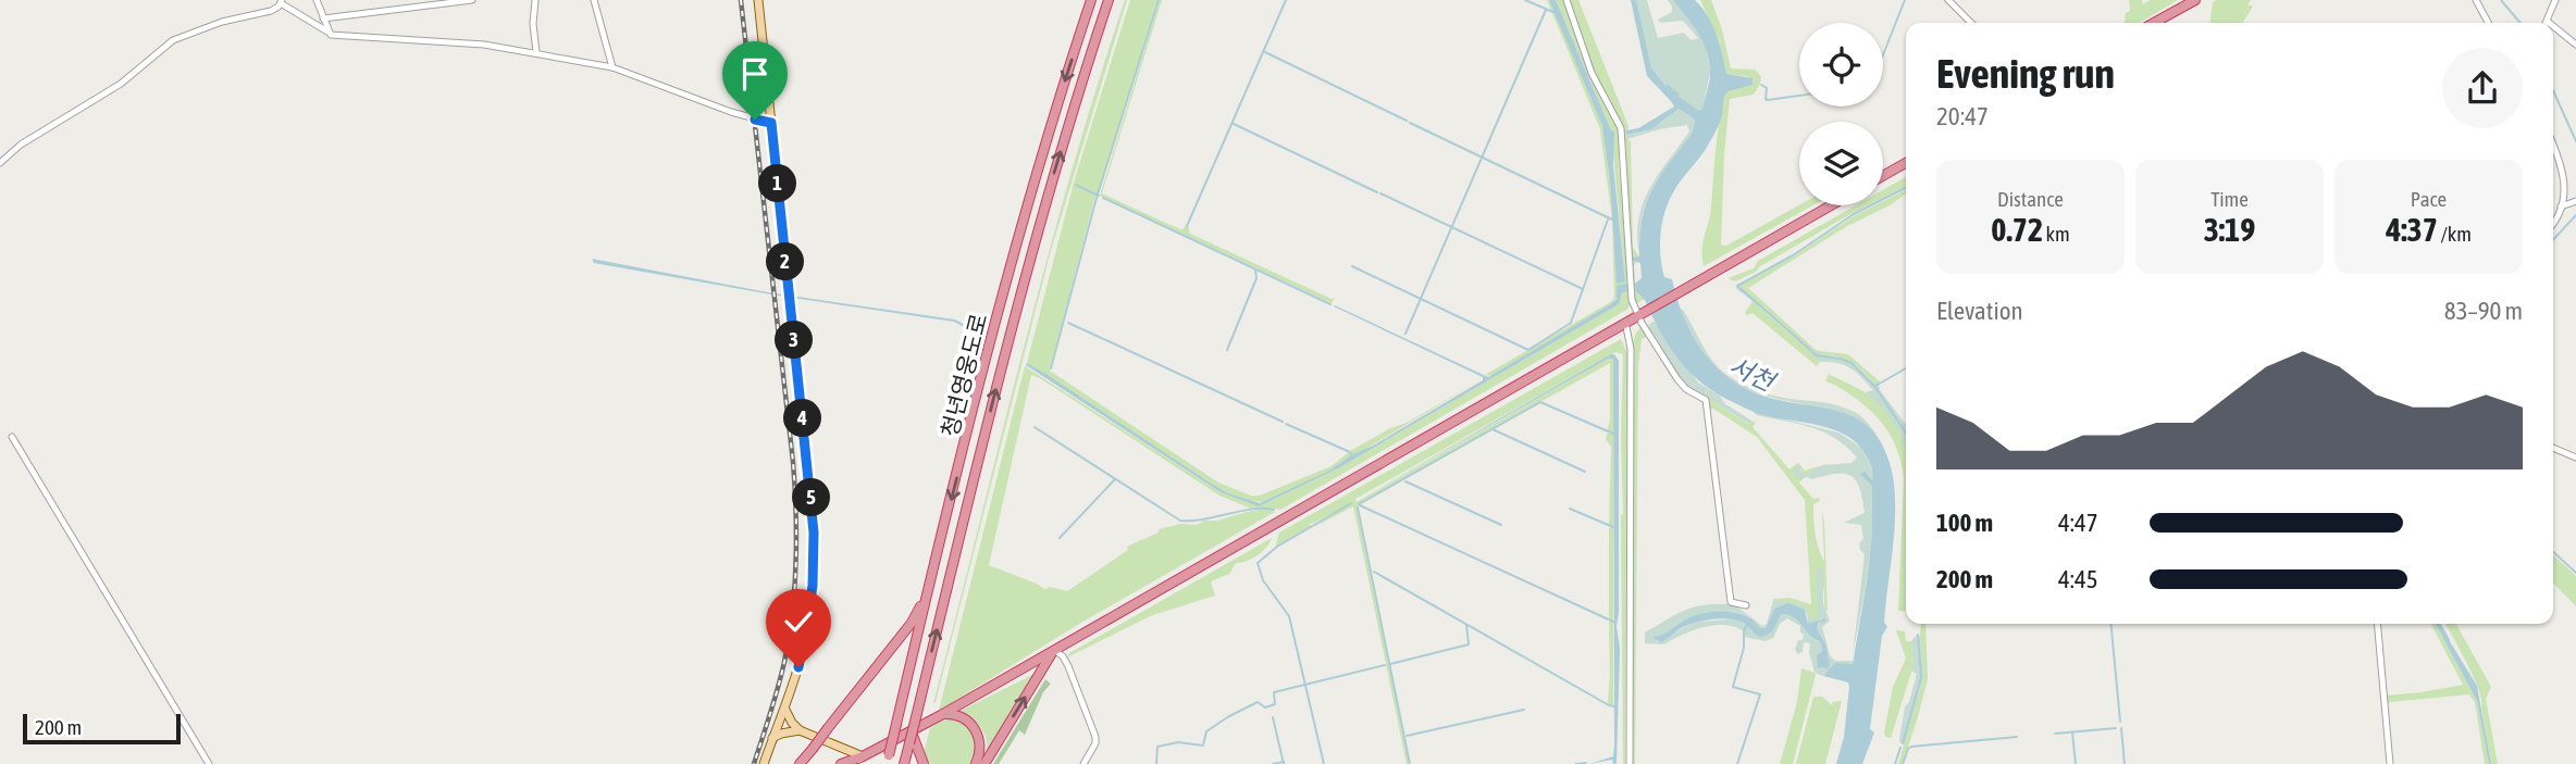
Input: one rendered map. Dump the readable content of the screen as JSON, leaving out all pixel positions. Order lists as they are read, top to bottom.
{
  "streets": {
    "highway": ["청년영웅도로"]
  },
  "water": ["서천"],
  "scale_bar": "200 m",
  "page": {
    "heading": ["Evening run", "20:47"],
    "stats": [
      ["Distance", "0.72 km"],
      ["Time", "3:19"],
      ["Pace", "4:37 /km"]
    ],
    "pins": [
      "1",
      "2",
      "3",
      "4",
      "5"
    ],
    "chart": ["Elevation", "83–90 m"],
    "list": [
      {
        "name": "100 m",
        "note": "4:47"
      },
      {
        "name": "200 m",
        "note": "4:45"
      }
    ],
    "scale": "200 m"
  }
}
